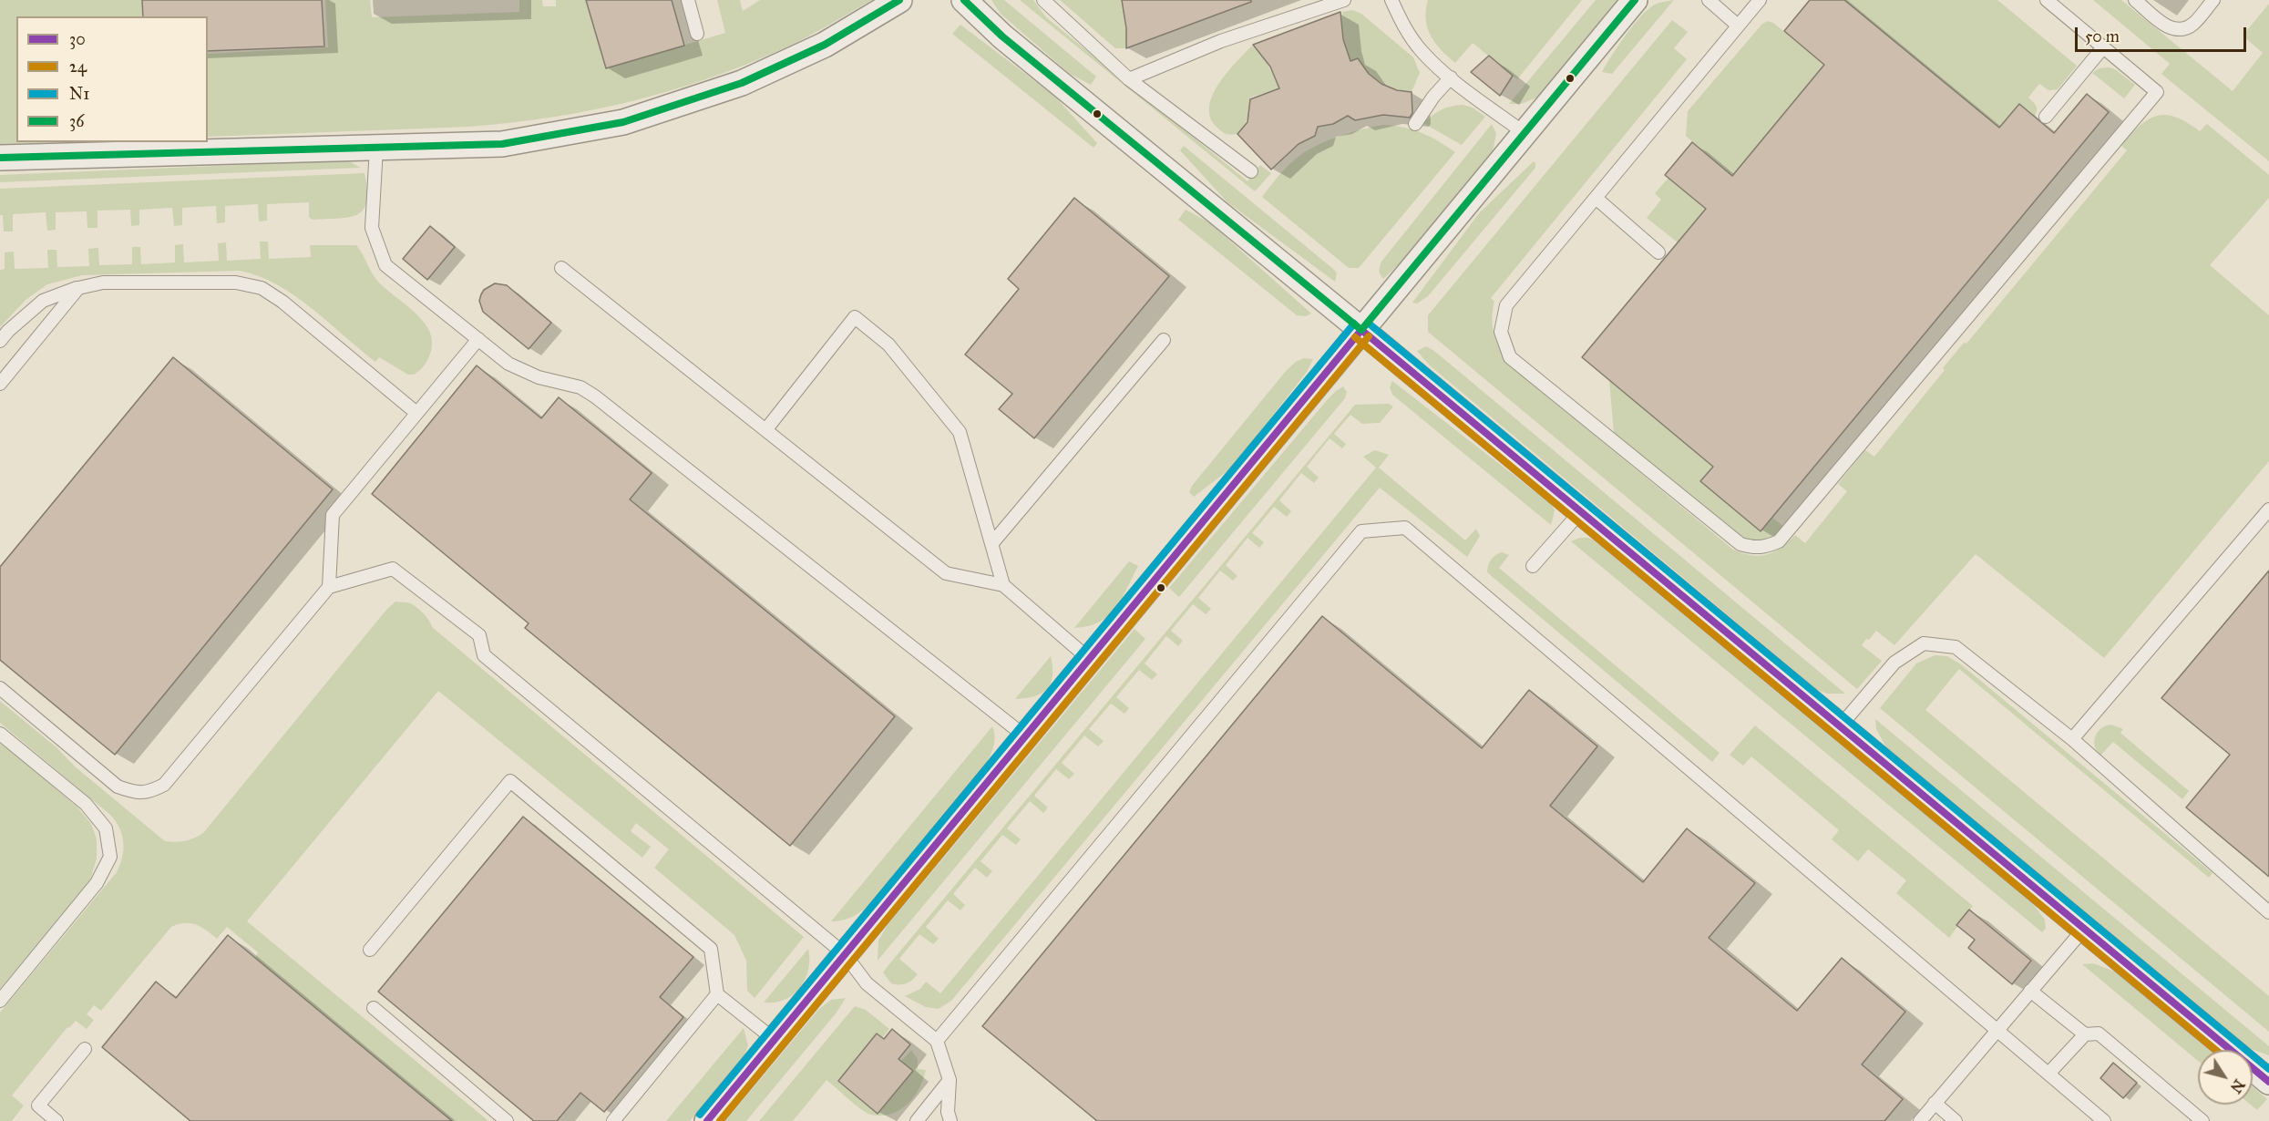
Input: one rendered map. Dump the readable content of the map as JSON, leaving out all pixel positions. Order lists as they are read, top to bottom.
{
  "lines": [
    "transit line 36",
    "transit line N1",
    "transit line 30",
    "transit line 24"
  ],
  "legend": [
    "30",
    "24",
    "N1",
    "36"
  ],
  "scale_bar": "50 m",
  "north": "bottom right"
}
